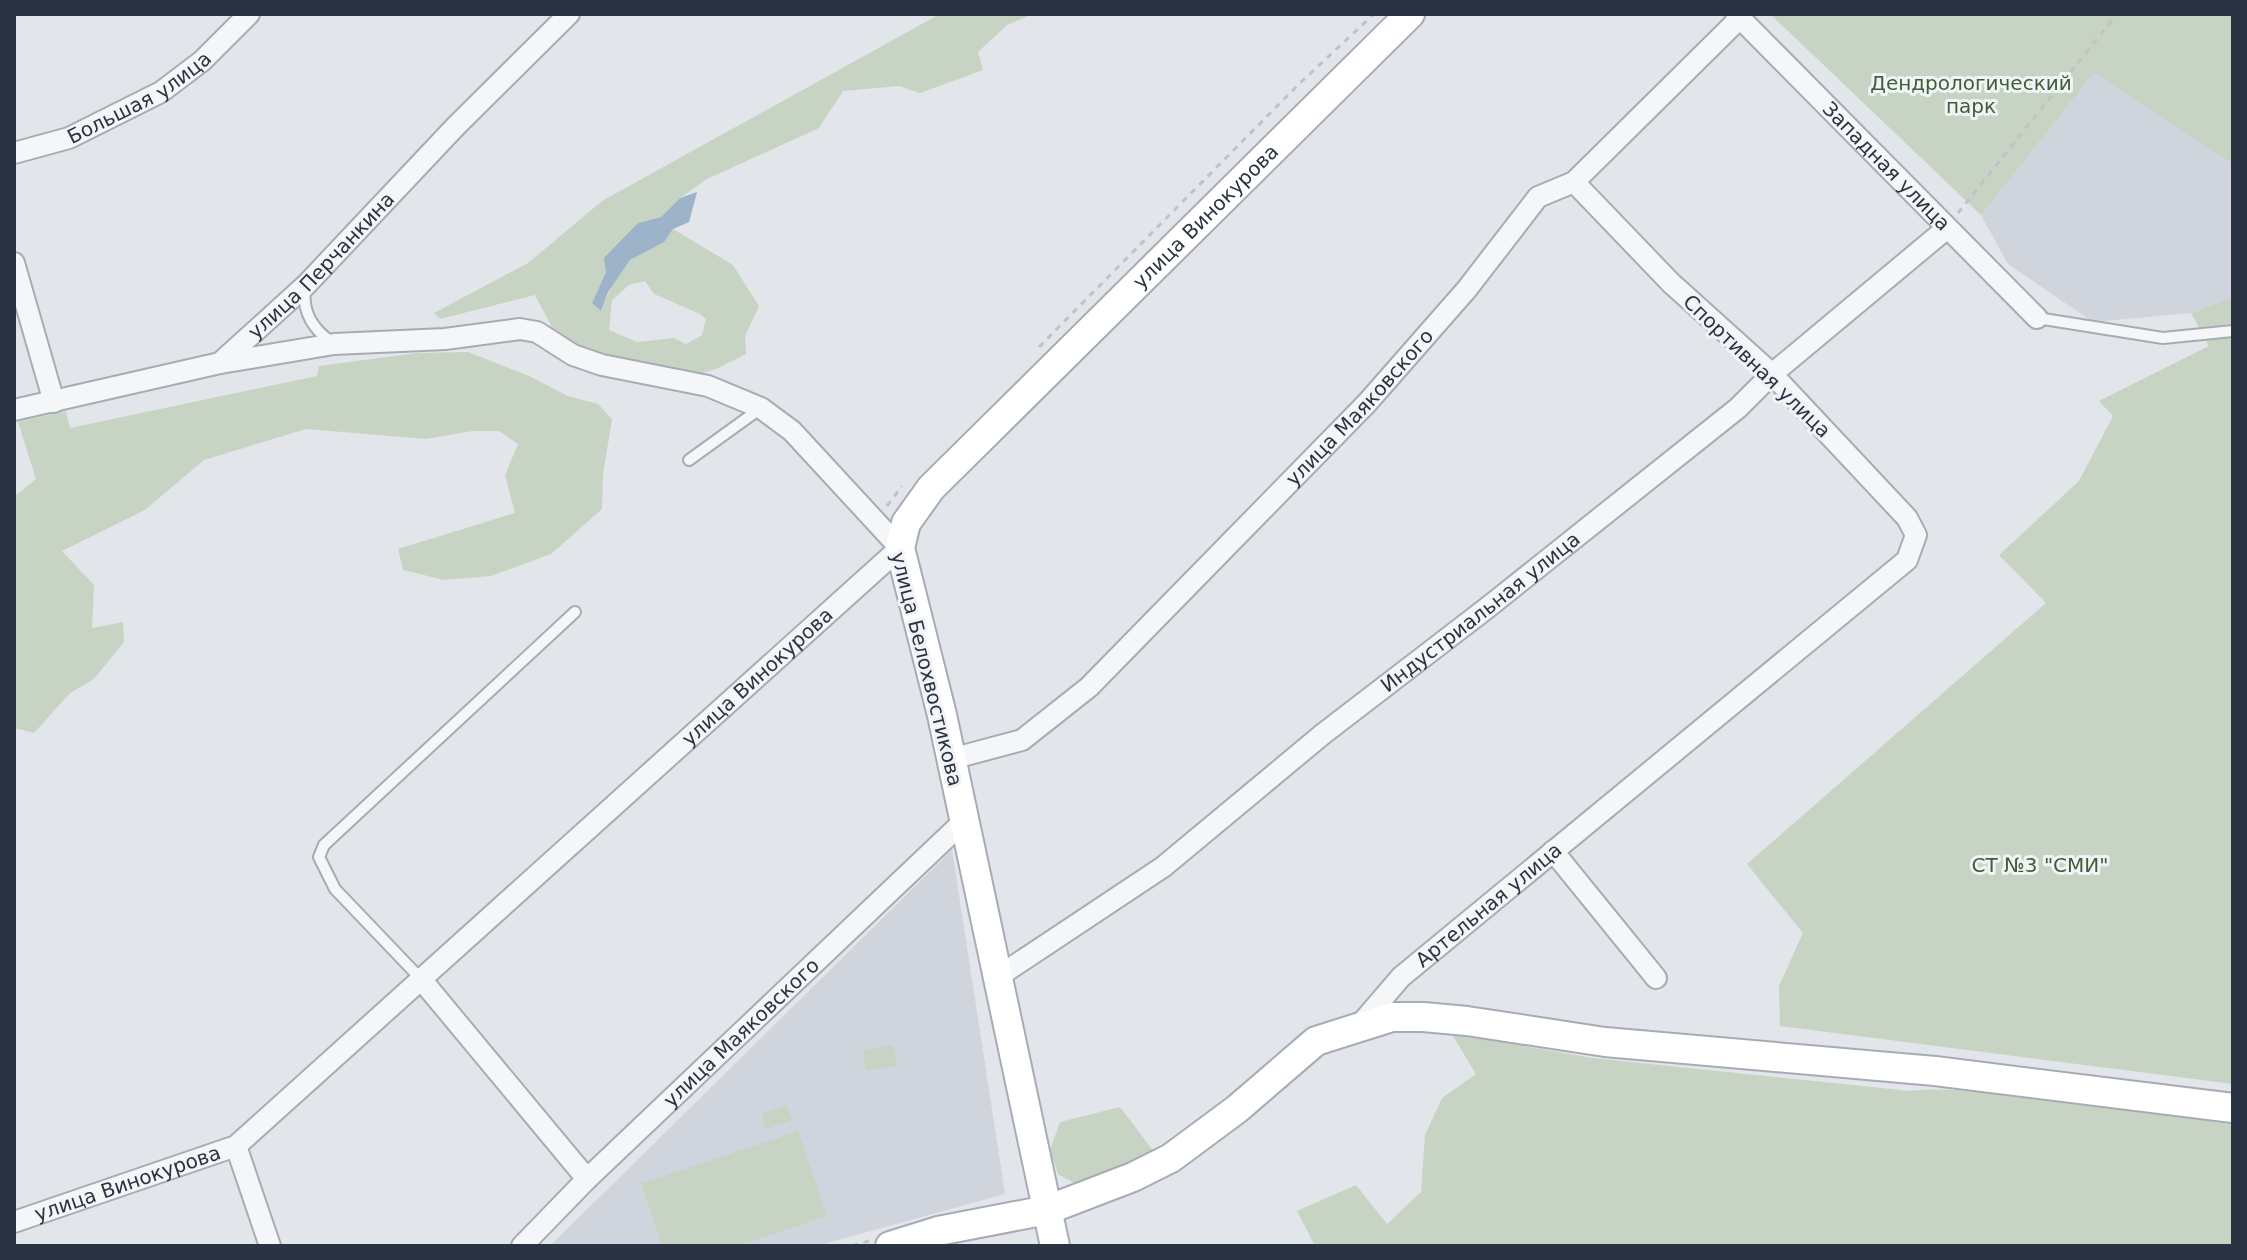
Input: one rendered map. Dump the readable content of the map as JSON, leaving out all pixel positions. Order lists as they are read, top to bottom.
{
  "streets": {
    "main road": ["улица Винокурова", "улица Белохвостикова"],
    "street": [
      "Большая улица",
      "Западная улица",
      "улица Перчанкина",
      "Спортивная улица",
      "улица Маяковского",
      "Индустриальная улица",
      "Артельная улица"
    ]
  },
  "crossings": [
    ["Западная улица", "улица Маяковского"],
    ["Западная улица", "Индустриальная улица"],
    ["улица Винокурова", "улица Белохвостикова"],
    ["улица Перчанкина", "улица Белохвостикова"],
    ["Спортивная улица", "улица Маяковского"],
    ["Спортивная улица", "Индустриальная улица"],
    ["Спортивная улица", "Артельная улица"],
    ["улица Маяковского", "улица Белохвостикова"],
    ["Индустриальная улица", "улица Белохвостикова"]
  ],
  "parks": ["Дендрологический парк", "СТ №3 \"СМИ\""]
}
